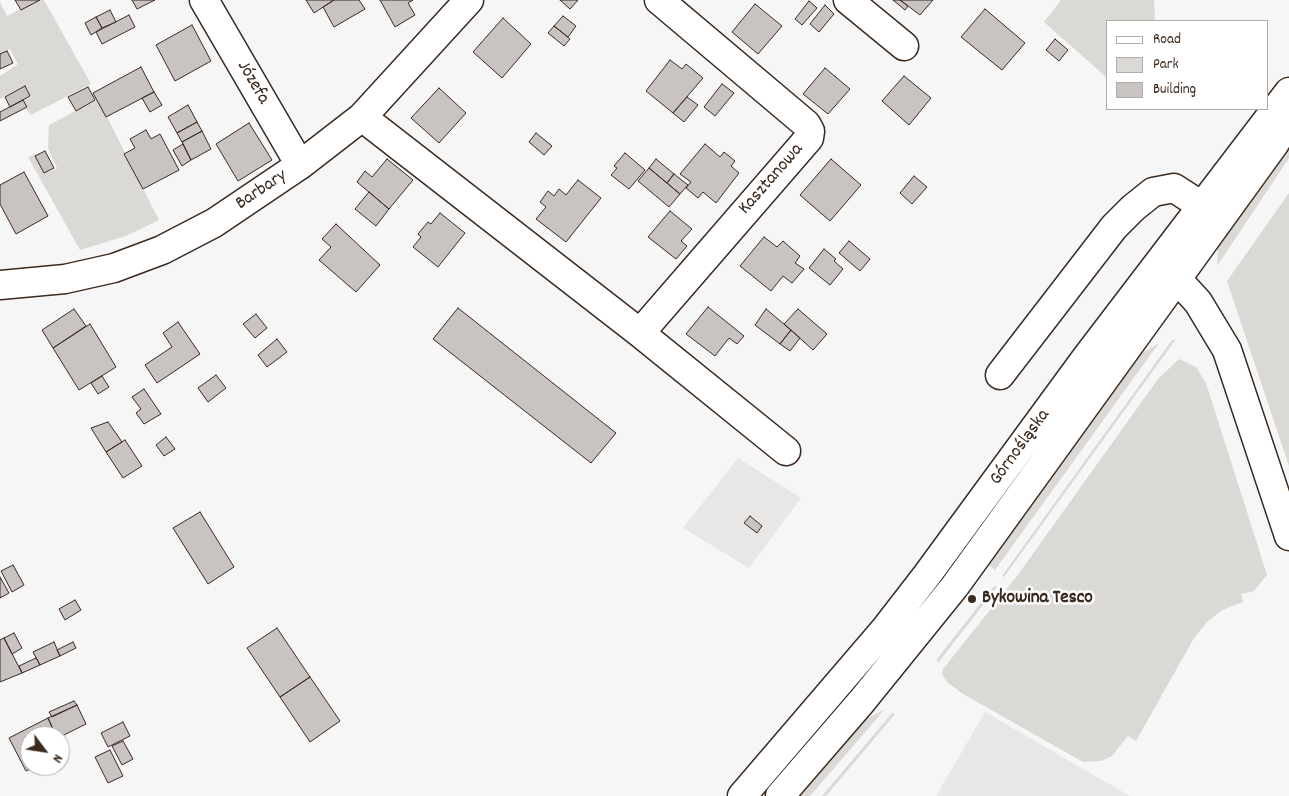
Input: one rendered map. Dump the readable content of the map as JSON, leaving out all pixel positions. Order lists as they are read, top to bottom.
{
  "streets": {
    "street": [
      "Józefa",
      "Kasztanowa",
      "Barbary",
      "Górnośląska"
    ]
  },
  "crossings": [
    ["Józefa", "Barbary"]
  ],
  "places": ["Bykowina Tesco"],
  "legend": ["Road", "Park", "Building"],
  "north": "bottom right"
}
